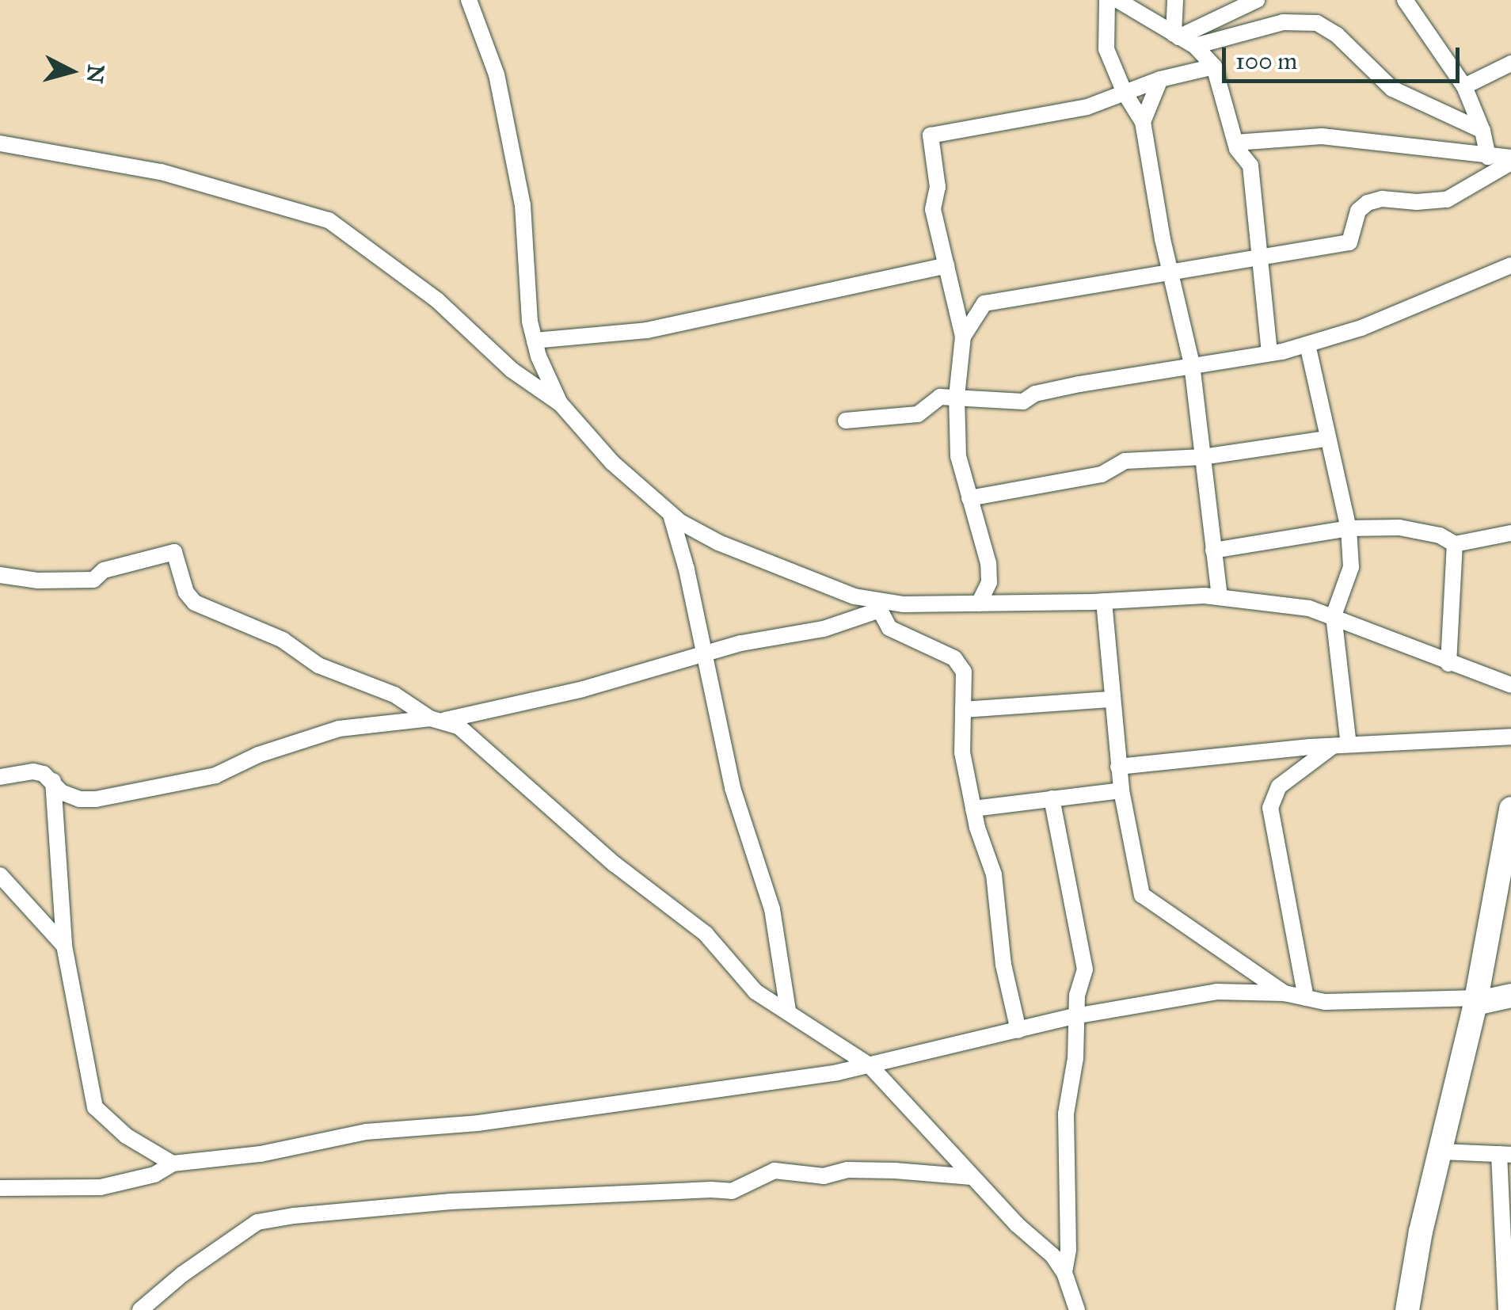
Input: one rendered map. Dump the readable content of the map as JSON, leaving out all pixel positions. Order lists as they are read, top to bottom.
{
  "scale_bar": "100 m",
  "north": "right"
}
